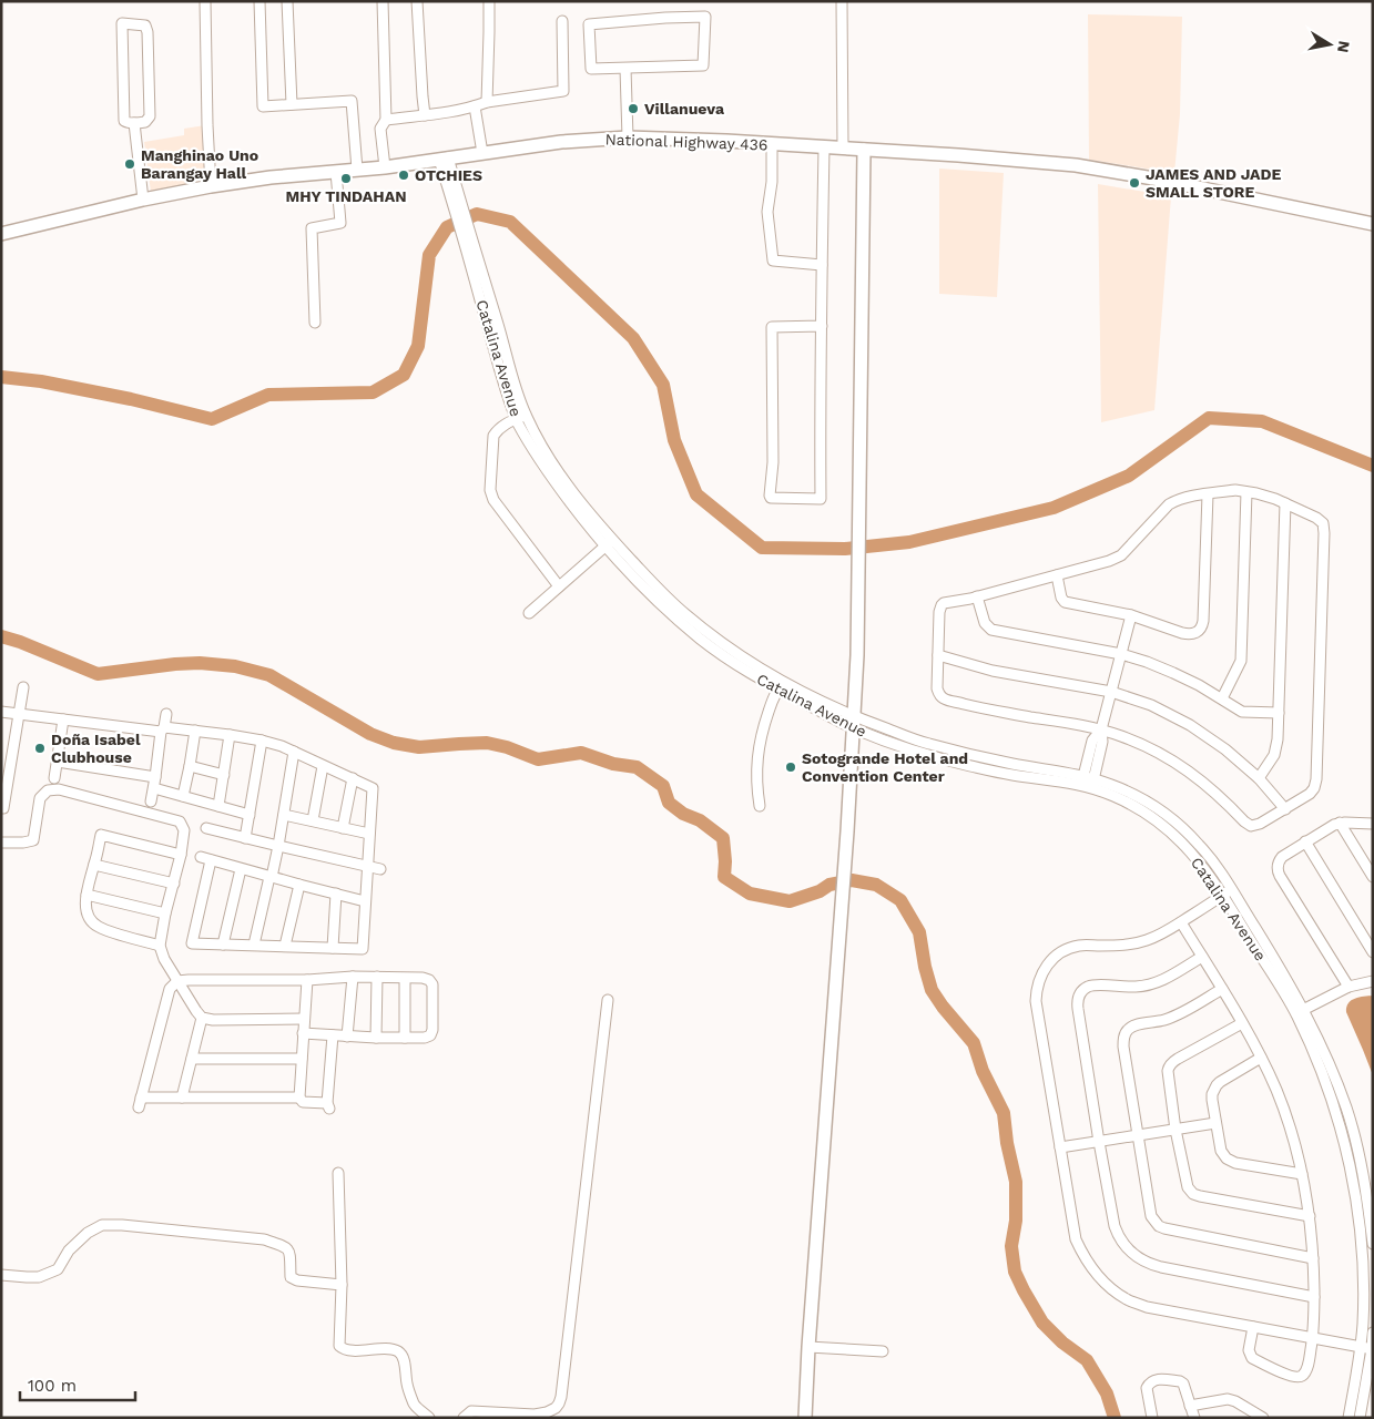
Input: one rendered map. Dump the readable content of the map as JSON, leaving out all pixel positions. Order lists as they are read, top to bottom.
{
  "streets": {
    "main road": ["National Highway 436"],
    "street": ["Catalina Avenue"]
  },
  "crossings": [
    ["National Highway 436", "Catalina Avenue"]
  ],
  "places": [
    "Villanueva",
    "Manghinao Uno Barangay Hall",
    "OTCHIES",
    "MHY TINDAHAN",
    "JAMES AND JADE SMALL STORE",
    "Doña Isabel Clubhouse",
    "Sotogrande Hotel and Convention Center"
  ],
  "scale_bar": "100 m",
  "north": "right"
}
